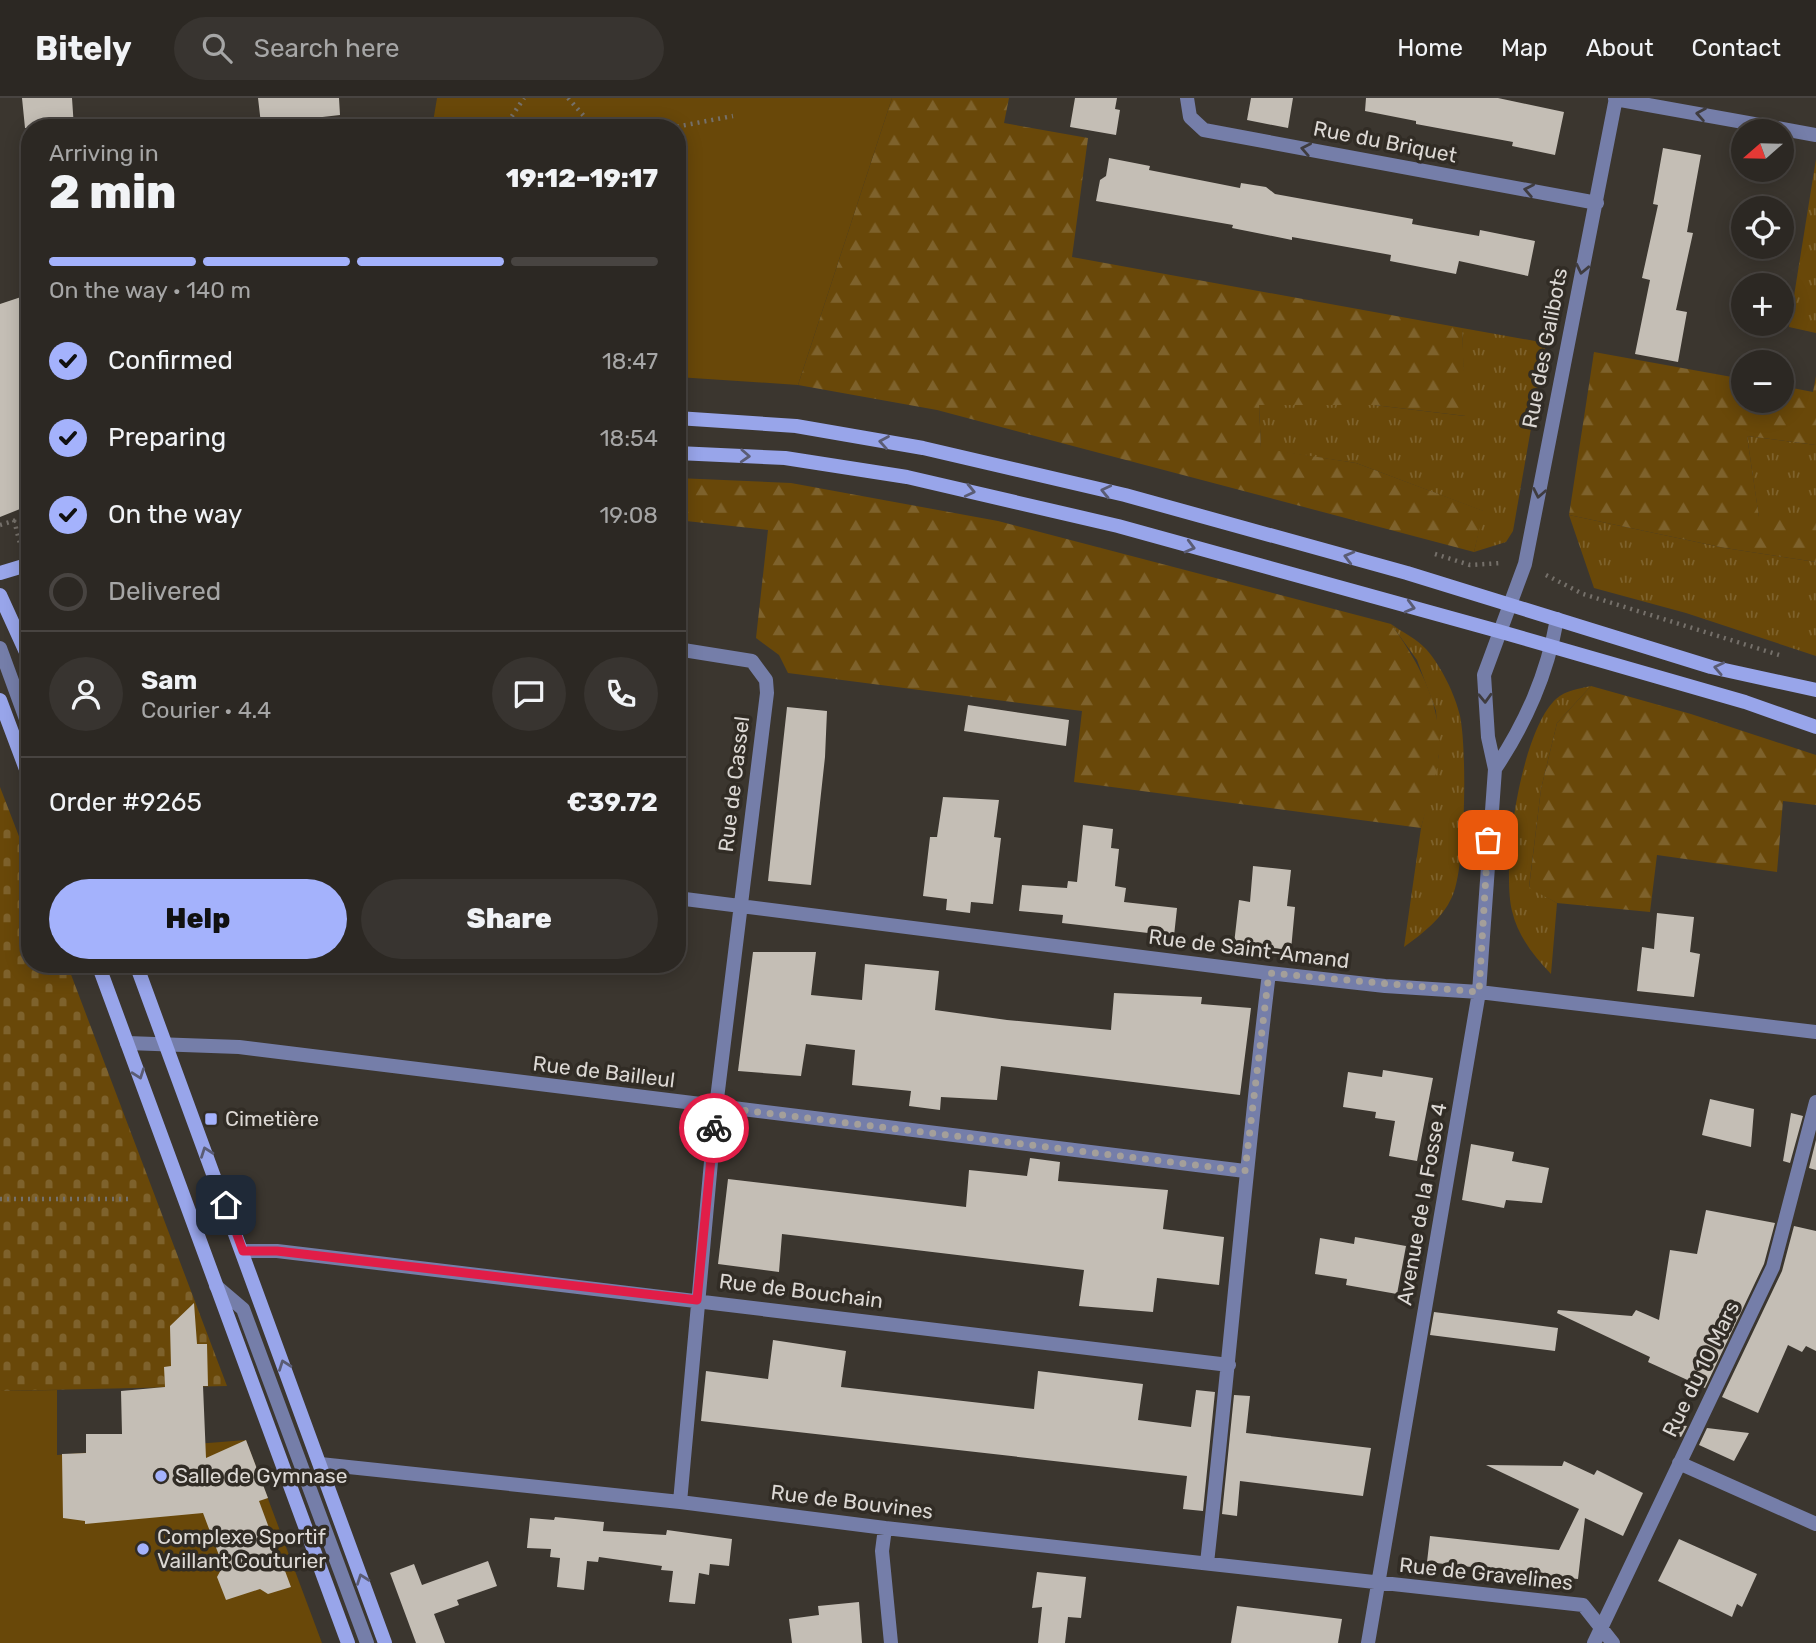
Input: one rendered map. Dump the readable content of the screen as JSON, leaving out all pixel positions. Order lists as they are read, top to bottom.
{
  "streets": {
    "street": [
      "Rue du Briquet",
      "Rue des Galibots",
      "Rue de Cassel",
      "Rue de Saint-Amand",
      "Rue de Bailleul",
      "Avenue de la Fosse 4",
      "Rue de Bouchain",
      "Rue du 10 Mars",
      "Rue de Bouvines",
      "Rue de Gravelines"
    ]
  },
  "crossings": [
    ["Rue du Briquet", "Rue des Galibots"],
    ["Rue des Galibots", "Avenue de la Fosse 4"],
    ["Rue de Cassel", "Rue de Saint-Amand"],
    ["Rue de Cassel", "Rue de Bailleul"],
    ["Rue de Cassel", "Rue de Bouchain"],
    ["Rue de Cassel", "Rue de Bouvines"],
    ["Rue de Saint-Amand", "Avenue de la Fosse 4"],
    ["Avenue de la Fosse 4", "Rue de Bouvines"],
    ["Avenue de la Fosse 4", "Rue de Gravelines"],
    ["Rue du 10 Mars", "Rue de Gravelines"],
    ["Rue de Bouvines", "Rue de Gravelines"]
  ],
  "one_way": ["Rue du Briquet", "Rue des Galibots"],
  "places": {
    "transit": ["Cimetière"],
    "other": ["Salle de Gymnase", "Complexe Sportif Vaillant Couturier"]
  },
  "north": "left",
  "page": {
    "header": "Bitely",
    "search": "Search here",
    "nav": [
      "Home",
      "Map",
      "About",
      "Contact"
    ],
    "map_buttons": ["+", "−"],
    "heading": ["2 min", "Arriving in", "19:12–19:17"],
    "panel": [
      "Sam",
      "Courier · 4.4",
      "Order #9265",
      "€39.72"
    ],
    "bar": "On the way · 140 m",
    "list": [
      ["Confirmed", "18:47"],
      ["Preparing", "18:54"],
      ["On the way", "19:08"],
      "Delivered"
    ],
    "buttons": ["Help", "Share"]
  }
}
